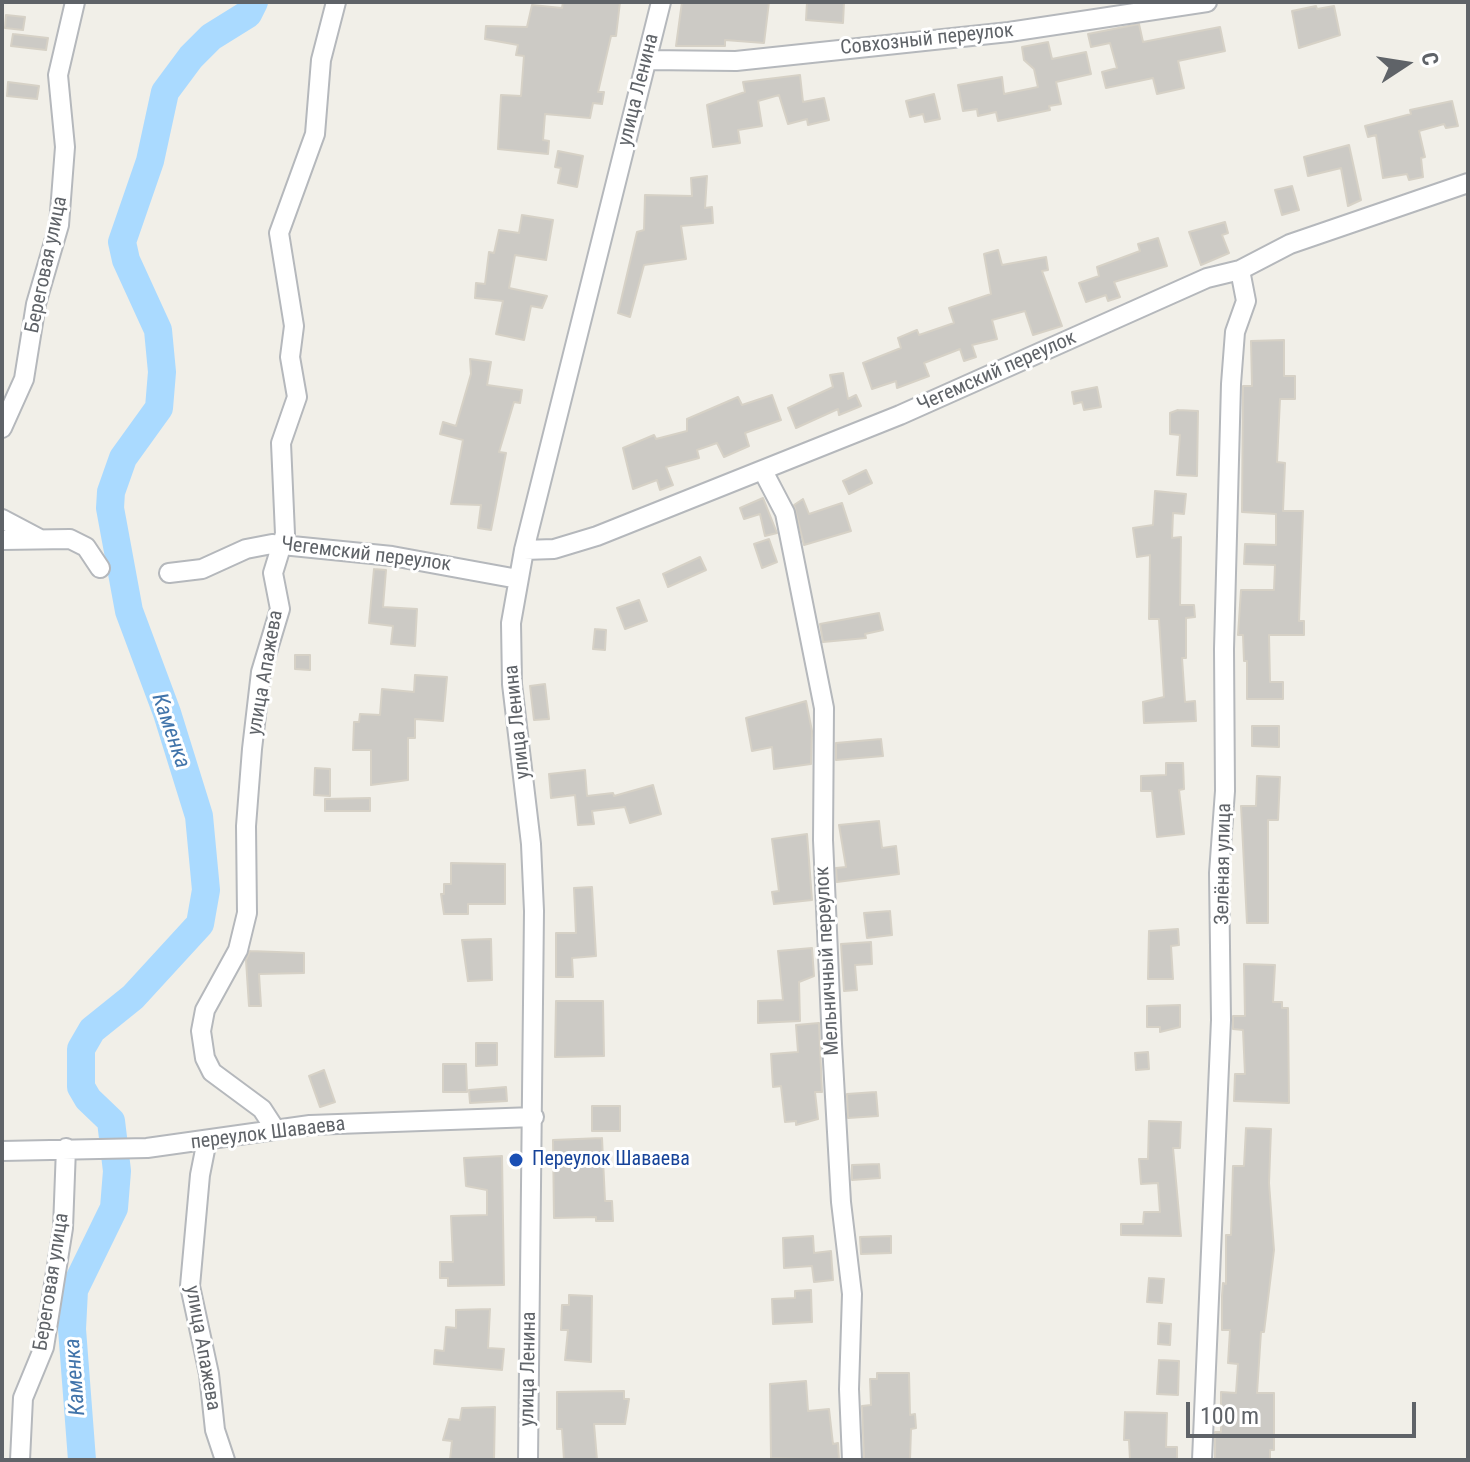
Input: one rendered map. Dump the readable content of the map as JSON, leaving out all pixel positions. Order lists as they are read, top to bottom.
{
  "streets": {
    "street": [
      "Совхозный переулок",
      "улица Ленина",
      "Береговая улица",
      "Чегемский переулок",
      "улица Апажева",
      "Зелёная улица",
      "Мельничный переулок",
      "переулок Шаваева"
    ]
  },
  "crossings": [
    ["Совхозный переулок", "улица Ленина"],
    ["улица Ленина", "Чегемский переулок"],
    ["улица Ленина", "переулок Шаваева"],
    ["Береговая улица", "переулок Шаваева"],
    ["Чегемский переулок", "улица Апажева"],
    ["Чегемский переулок", "Зелёная улица"],
    ["Чегемский переулок", "Мельничный переулок"],
    ["улица Апажева", "переулок Шаваева"]
  ],
  "water": ["Каменка"],
  "places": ["Переулок Шаваева"],
  "scale_bar": "100 m",
  "north": "right"
}
